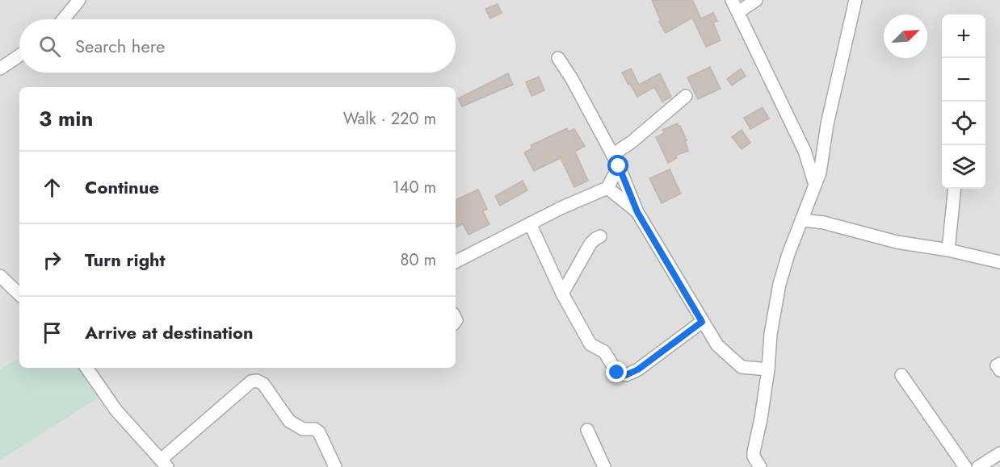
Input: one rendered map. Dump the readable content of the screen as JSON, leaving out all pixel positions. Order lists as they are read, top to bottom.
{
  "north": "top right",
  "page": {
    "map_buttons": ["+", "−"],
    "search": "Search here",
    "heading": ["3 min", "Walk · 220 m"],
    "list": [
      ["Continue", "140 m"],
      ["Turn right", "80 m"],
      "Arrive at destination"
    ]
  }
}
